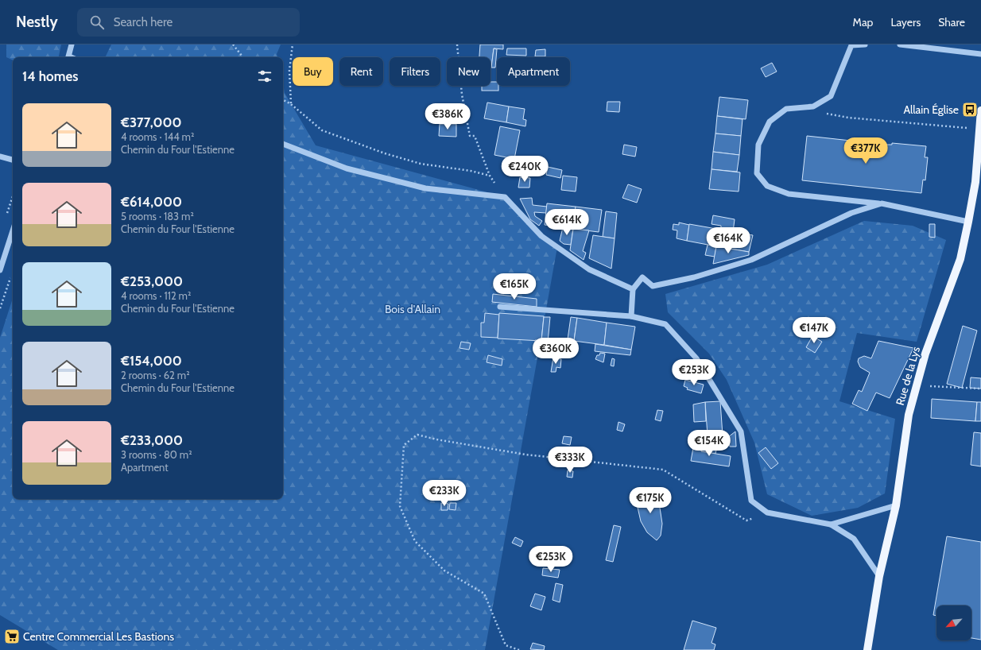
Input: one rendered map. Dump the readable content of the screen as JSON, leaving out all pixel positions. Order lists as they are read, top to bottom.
{
  "streets": {
    "main road": ["Rue de la Lys"]
  },
  "parks": ["Bois d'Allain"],
  "places": {
    "bus stop": ["Allain Église"],
    "supermarket": ["Centre Commercial Les Bastions"]
  },
  "north": "bottom left",
  "page": {
    "header": "Nestly",
    "search": "Search here",
    "nav": ["Map", "Layers", "Share"],
    "chip": [
      "Buy",
      "Rent",
      "Filters",
      "New",
      "Apartment"
    ],
    "heading": "14 homes",
    "list": [
      {
        "name": "€377,000",
        "note": "4 rooms · 144 m² · Chemin du Four l'Estienne"
      },
      {
        "name": "€614,000",
        "note": "5 rooms · 183 m² · Chemin du Four l'Estienne"
      },
      {
        "name": "€253,000",
        "note": "4 rooms · 112 m² · Chemin du Four l'Estienne"
      },
      {
        "name": "€154,000",
        "note": "2 rooms · 62 m² · Chemin du Four l'Estienne"
      },
      {
        "name": "€233,000",
        "note": "3 rooms · 80 m² · Apartment"
      }
    ],
    "price": [
      "€386K",
      "€377K",
      "€240K",
      "€614K",
      "€164K",
      "€165K",
      "€147K",
      "€360K",
      "€253K",
      "€154K",
      "€333K",
      "€233K",
      "€175K",
      "€253K"
    ]
  }
}
